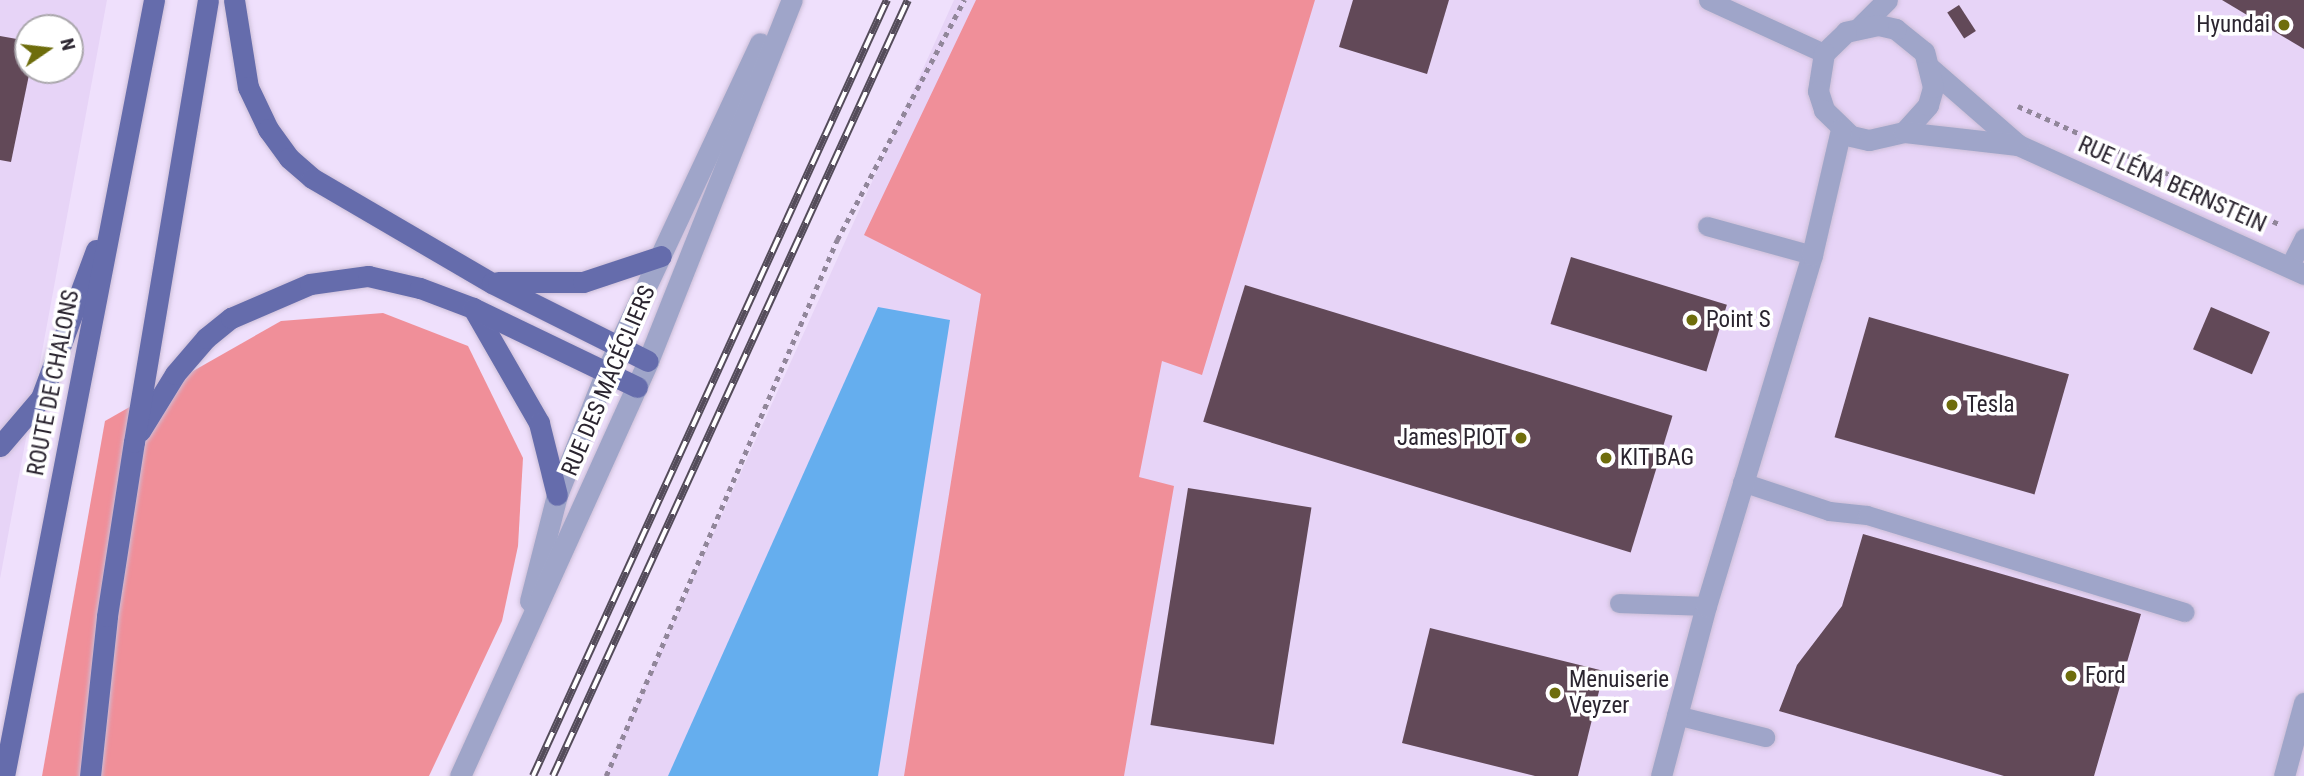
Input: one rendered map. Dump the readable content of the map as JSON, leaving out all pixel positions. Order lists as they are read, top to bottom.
{
  "streets": {
    "main road": ["ROUTE DE CHALONS"],
    "street": ["RUE LÉNA BERNSTEIN", "RUE DES MACÉCLIERS"]
  },
  "places": [
    "Hyundai",
    "Point S",
    "Tesla",
    "James PIOT",
    "KIT BAG",
    "Ford",
    "Menuiserie Veyzer"
  ],
  "north": "right"
}
